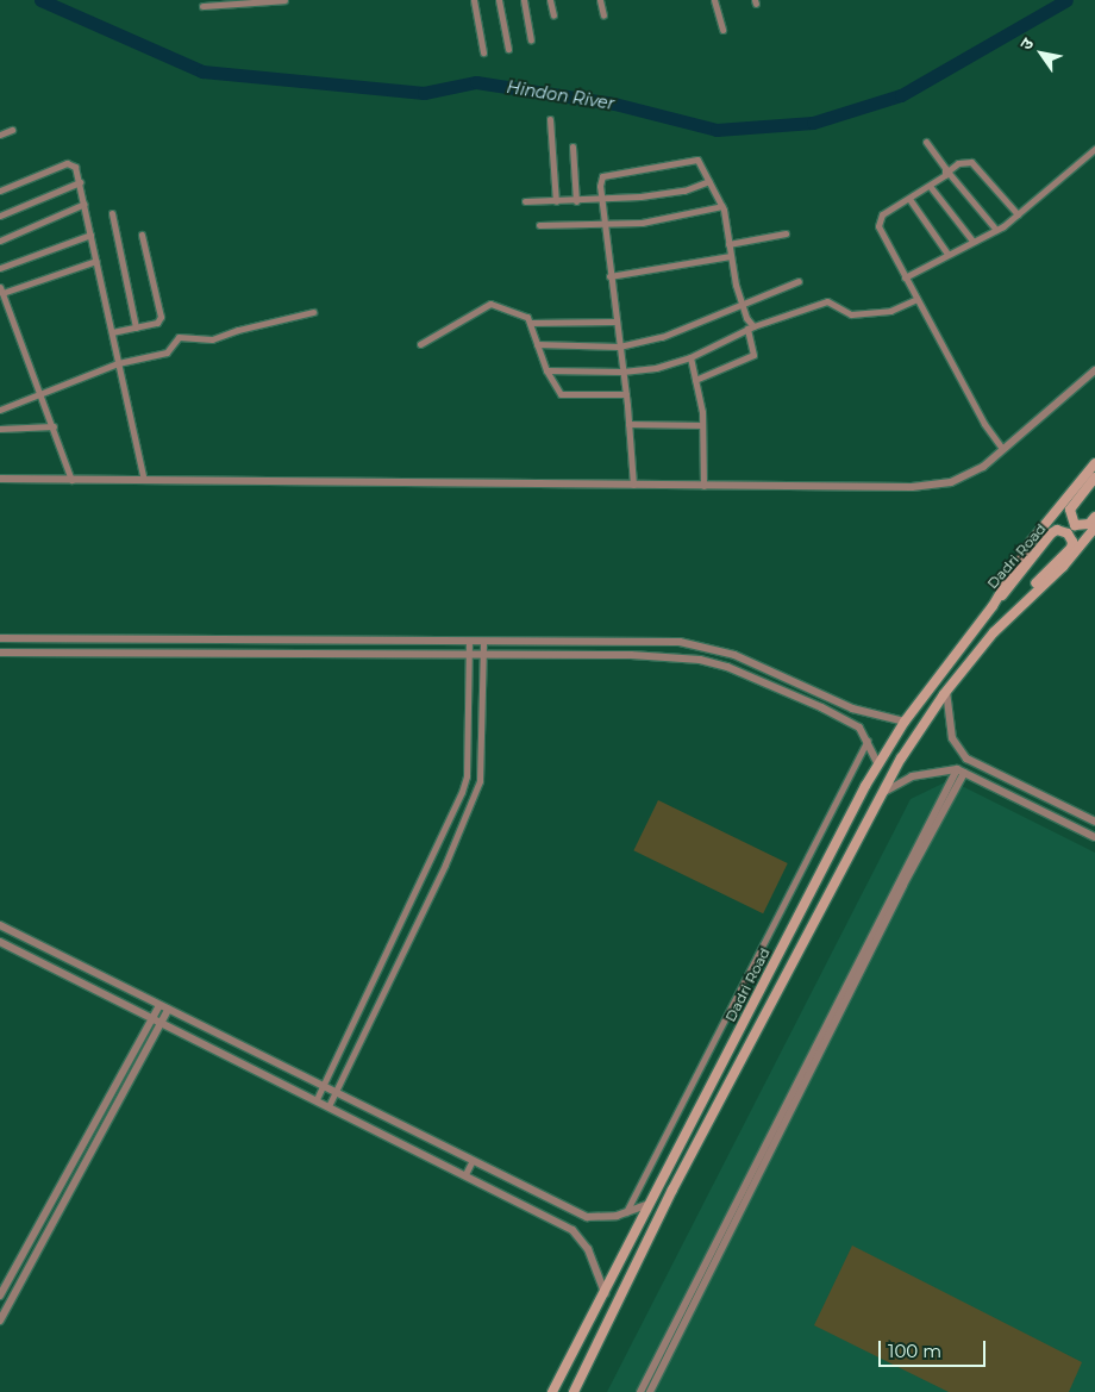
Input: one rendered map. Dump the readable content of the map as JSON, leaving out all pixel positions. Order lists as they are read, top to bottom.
{
  "streets": {
    "main road": ["Dadri Road"]
  },
  "water": ["Hindon River"],
  "scale_bar": "100 m",
  "north": "top left"
}
